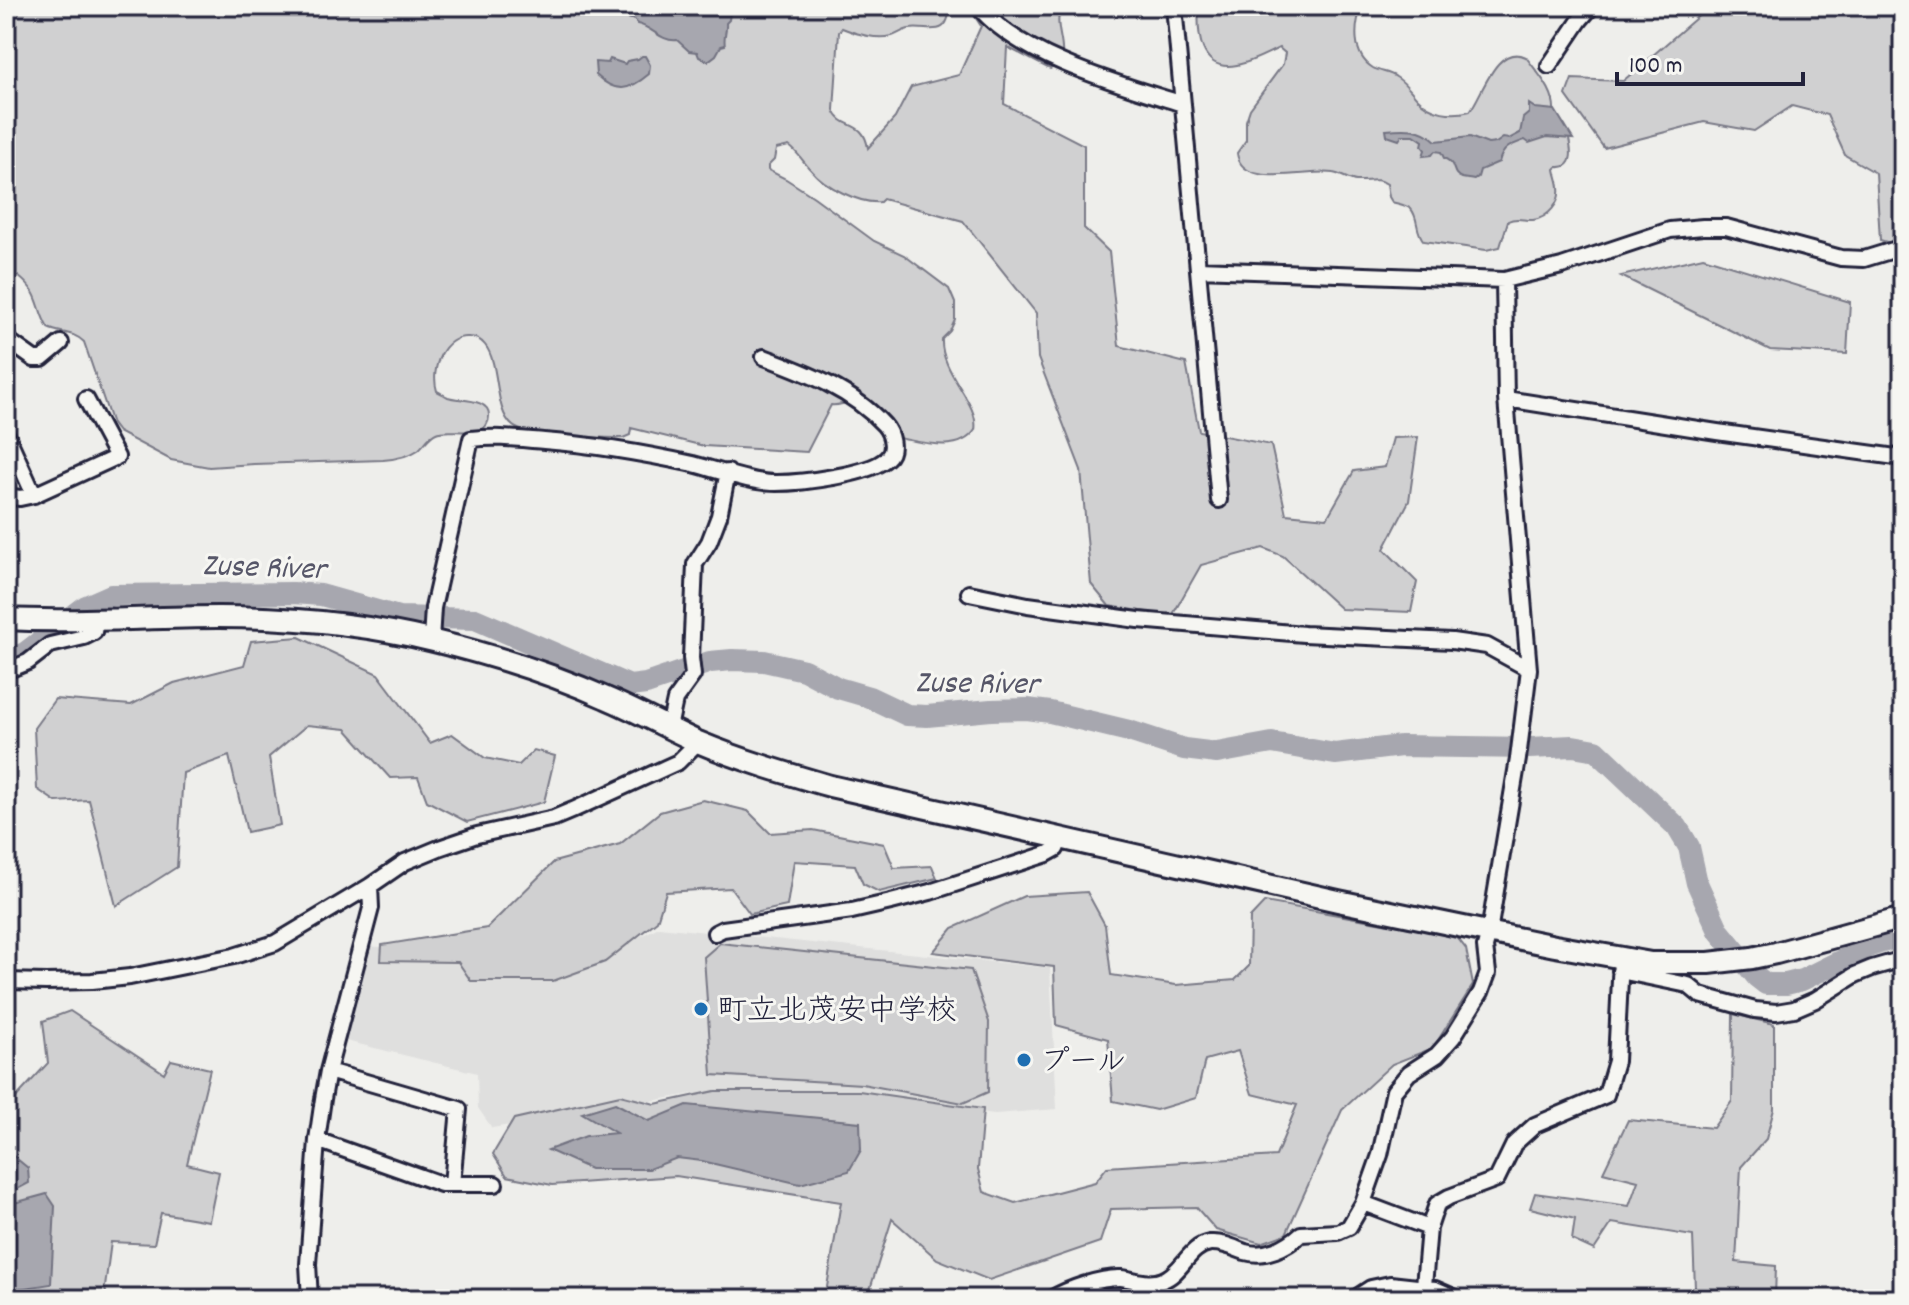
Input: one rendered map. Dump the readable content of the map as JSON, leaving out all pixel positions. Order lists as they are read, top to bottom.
{
  "water": ["Zuse River"],
  "places": ["町立北茂安中学校", "プール"],
  "scale_bar": "100 m"
}
